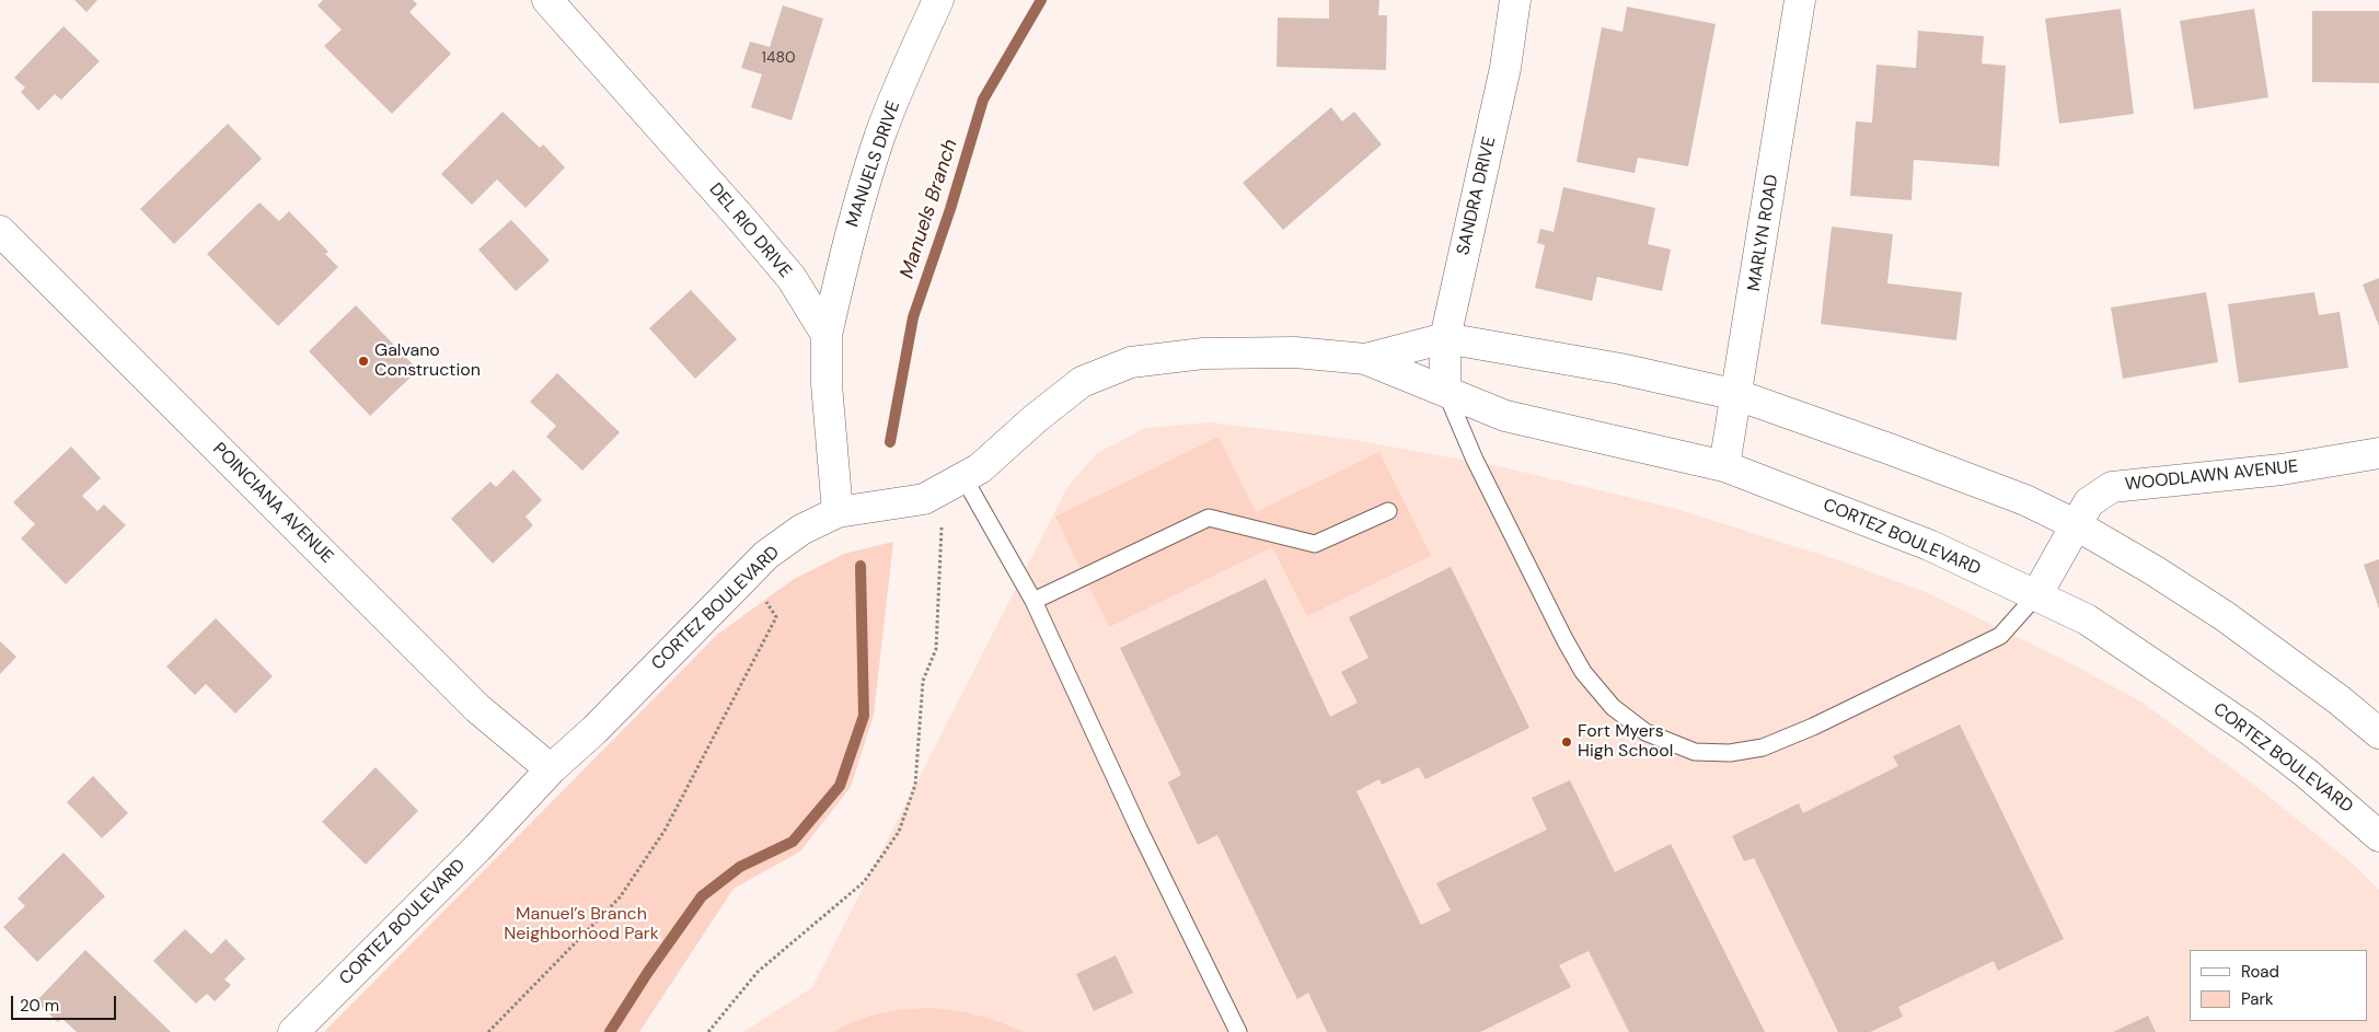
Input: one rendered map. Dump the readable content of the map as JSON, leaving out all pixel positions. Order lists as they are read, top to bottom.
{
  "streets": {
    "street": [
      "MANUELS DRIVE",
      "SANDRA DRIVE",
      "DEL RIO DRIVE",
      "MARLYN ROAD",
      "WOODLAWN AVENUE",
      "POINCIANA AVENUE",
      "CORTEZ BOULEVARD"
    ]
  },
  "crossings": [
    ["MANUELS DRIVE", "DEL RIO DRIVE"],
    ["SANDRA DRIVE", "CORTEZ BOULEVARD"],
    ["MARLYN ROAD", "CORTEZ BOULEVARD"],
    ["WOODLAWN AVENUE", "CORTEZ BOULEVARD"],
    ["POINCIANA AVENUE", "CORTEZ BOULEVARD"]
  ],
  "water": ["Manuels Branch"],
  "parks": ["Manuel’s Branch Neighborhood Park"],
  "places": ["Galvano Construction", "Fort Myers High School"],
  "house_numbers": ["1480"],
  "legend": ["Road", "Park"],
  "scale_bar": "20 m"
}
